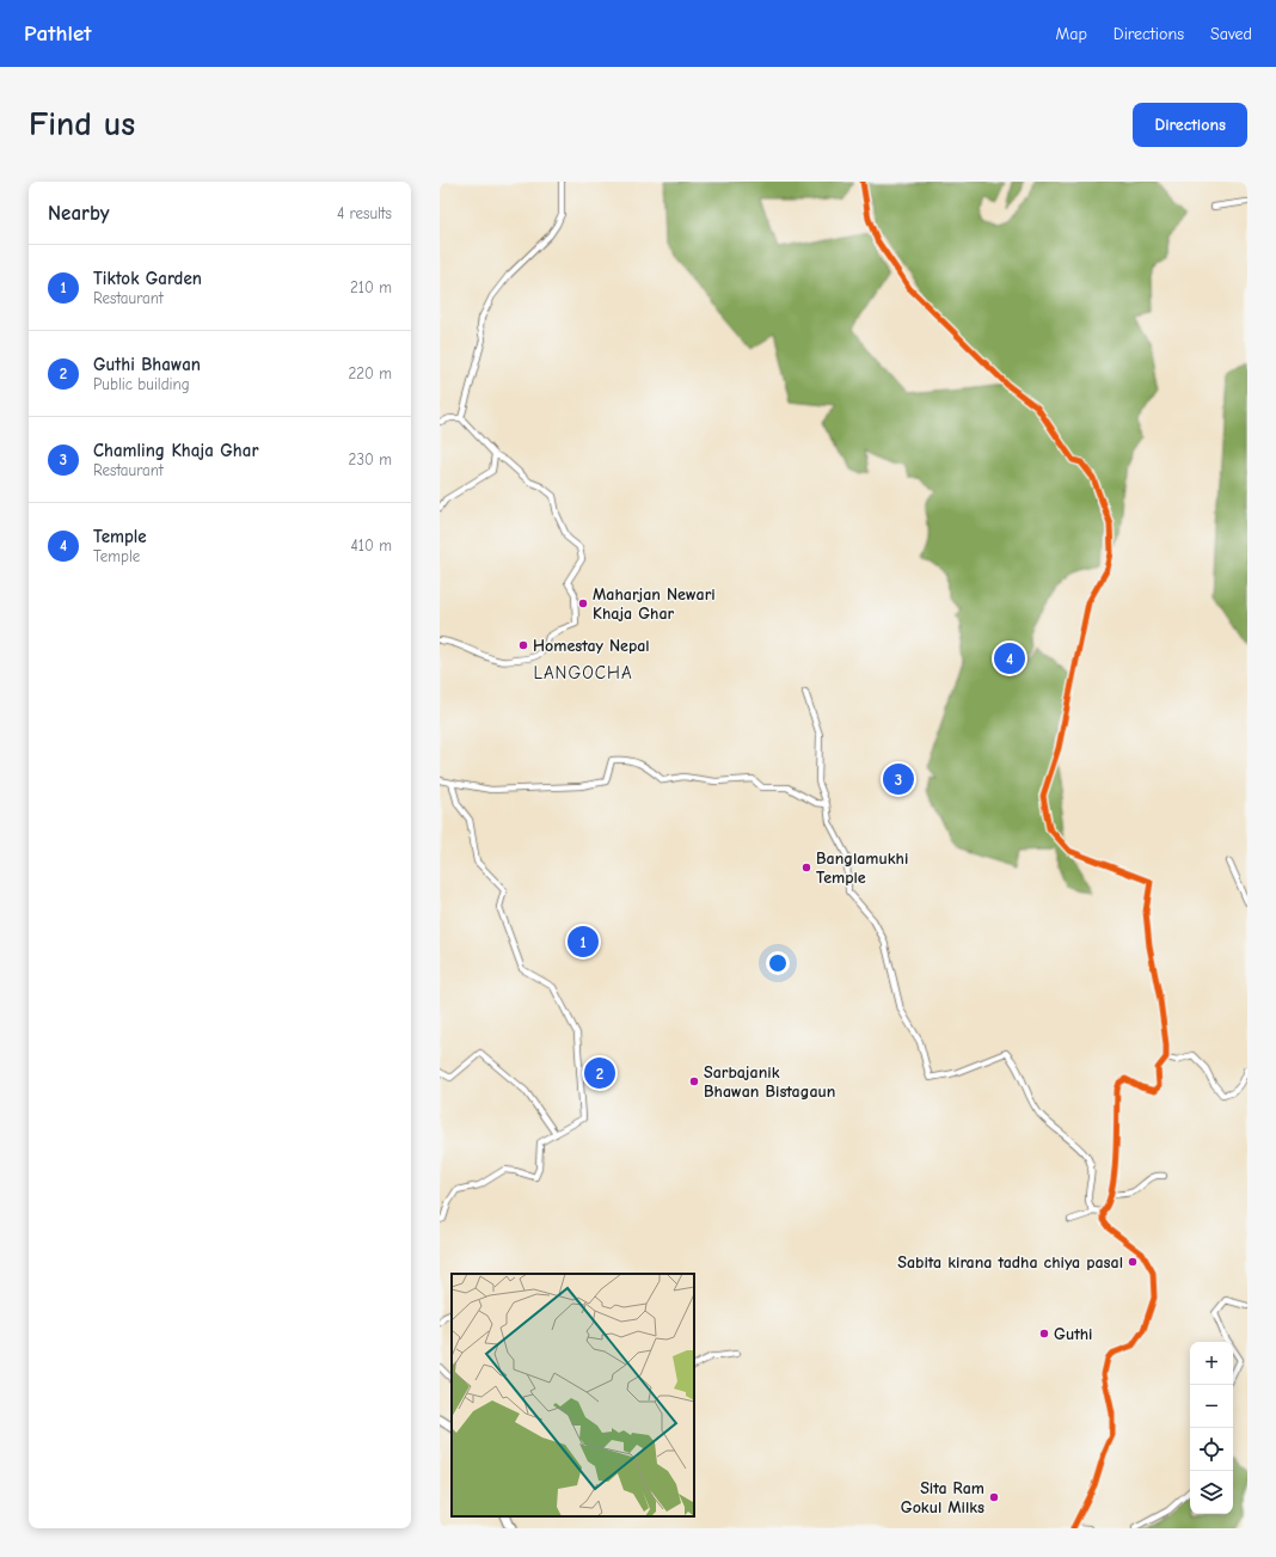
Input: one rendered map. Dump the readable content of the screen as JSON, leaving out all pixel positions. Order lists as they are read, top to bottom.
{
  "districts": ["LANGOCHA"],
  "places": [
    "Maharjan Newari Khaja Ghar",
    "Homestay Nepal",
    "Banglamukhi Temple",
    "Sarbajanik Bhawan Bistagaun",
    "Sabita kirana tadha chiya pasal",
    "Guthi",
    "Sita Ram Gokul Milks"
  ],
  "page": {
    "header": "Pathlet",
    "nav": ["Map", "Directions", "Saved"],
    "buttons": "Directions",
    "title": "Find us",
    "heading": ["Nearby", "4 results"],
    "list": [
      {
        "mark": "1",
        "name": "Tiktok Garden",
        "note": "Restaurant",
        "value": "210 m"
      },
      {
        "mark": "2",
        "name": "Guthi Bhawan",
        "note": "Public building",
        "value": "220 m"
      },
      {
        "mark": "3",
        "name": "Chamling Khaja Ghar",
        "note": "Restaurant",
        "value": "230 m"
      },
      {
        "mark": "4",
        "name": "Temple",
        "note": "Temple",
        "value": "410 m"
      }
    ],
    "pins": [
      "4",
      "3",
      "1",
      "2"
    ],
    "map_buttons": ["+", "−"]
  }
}
